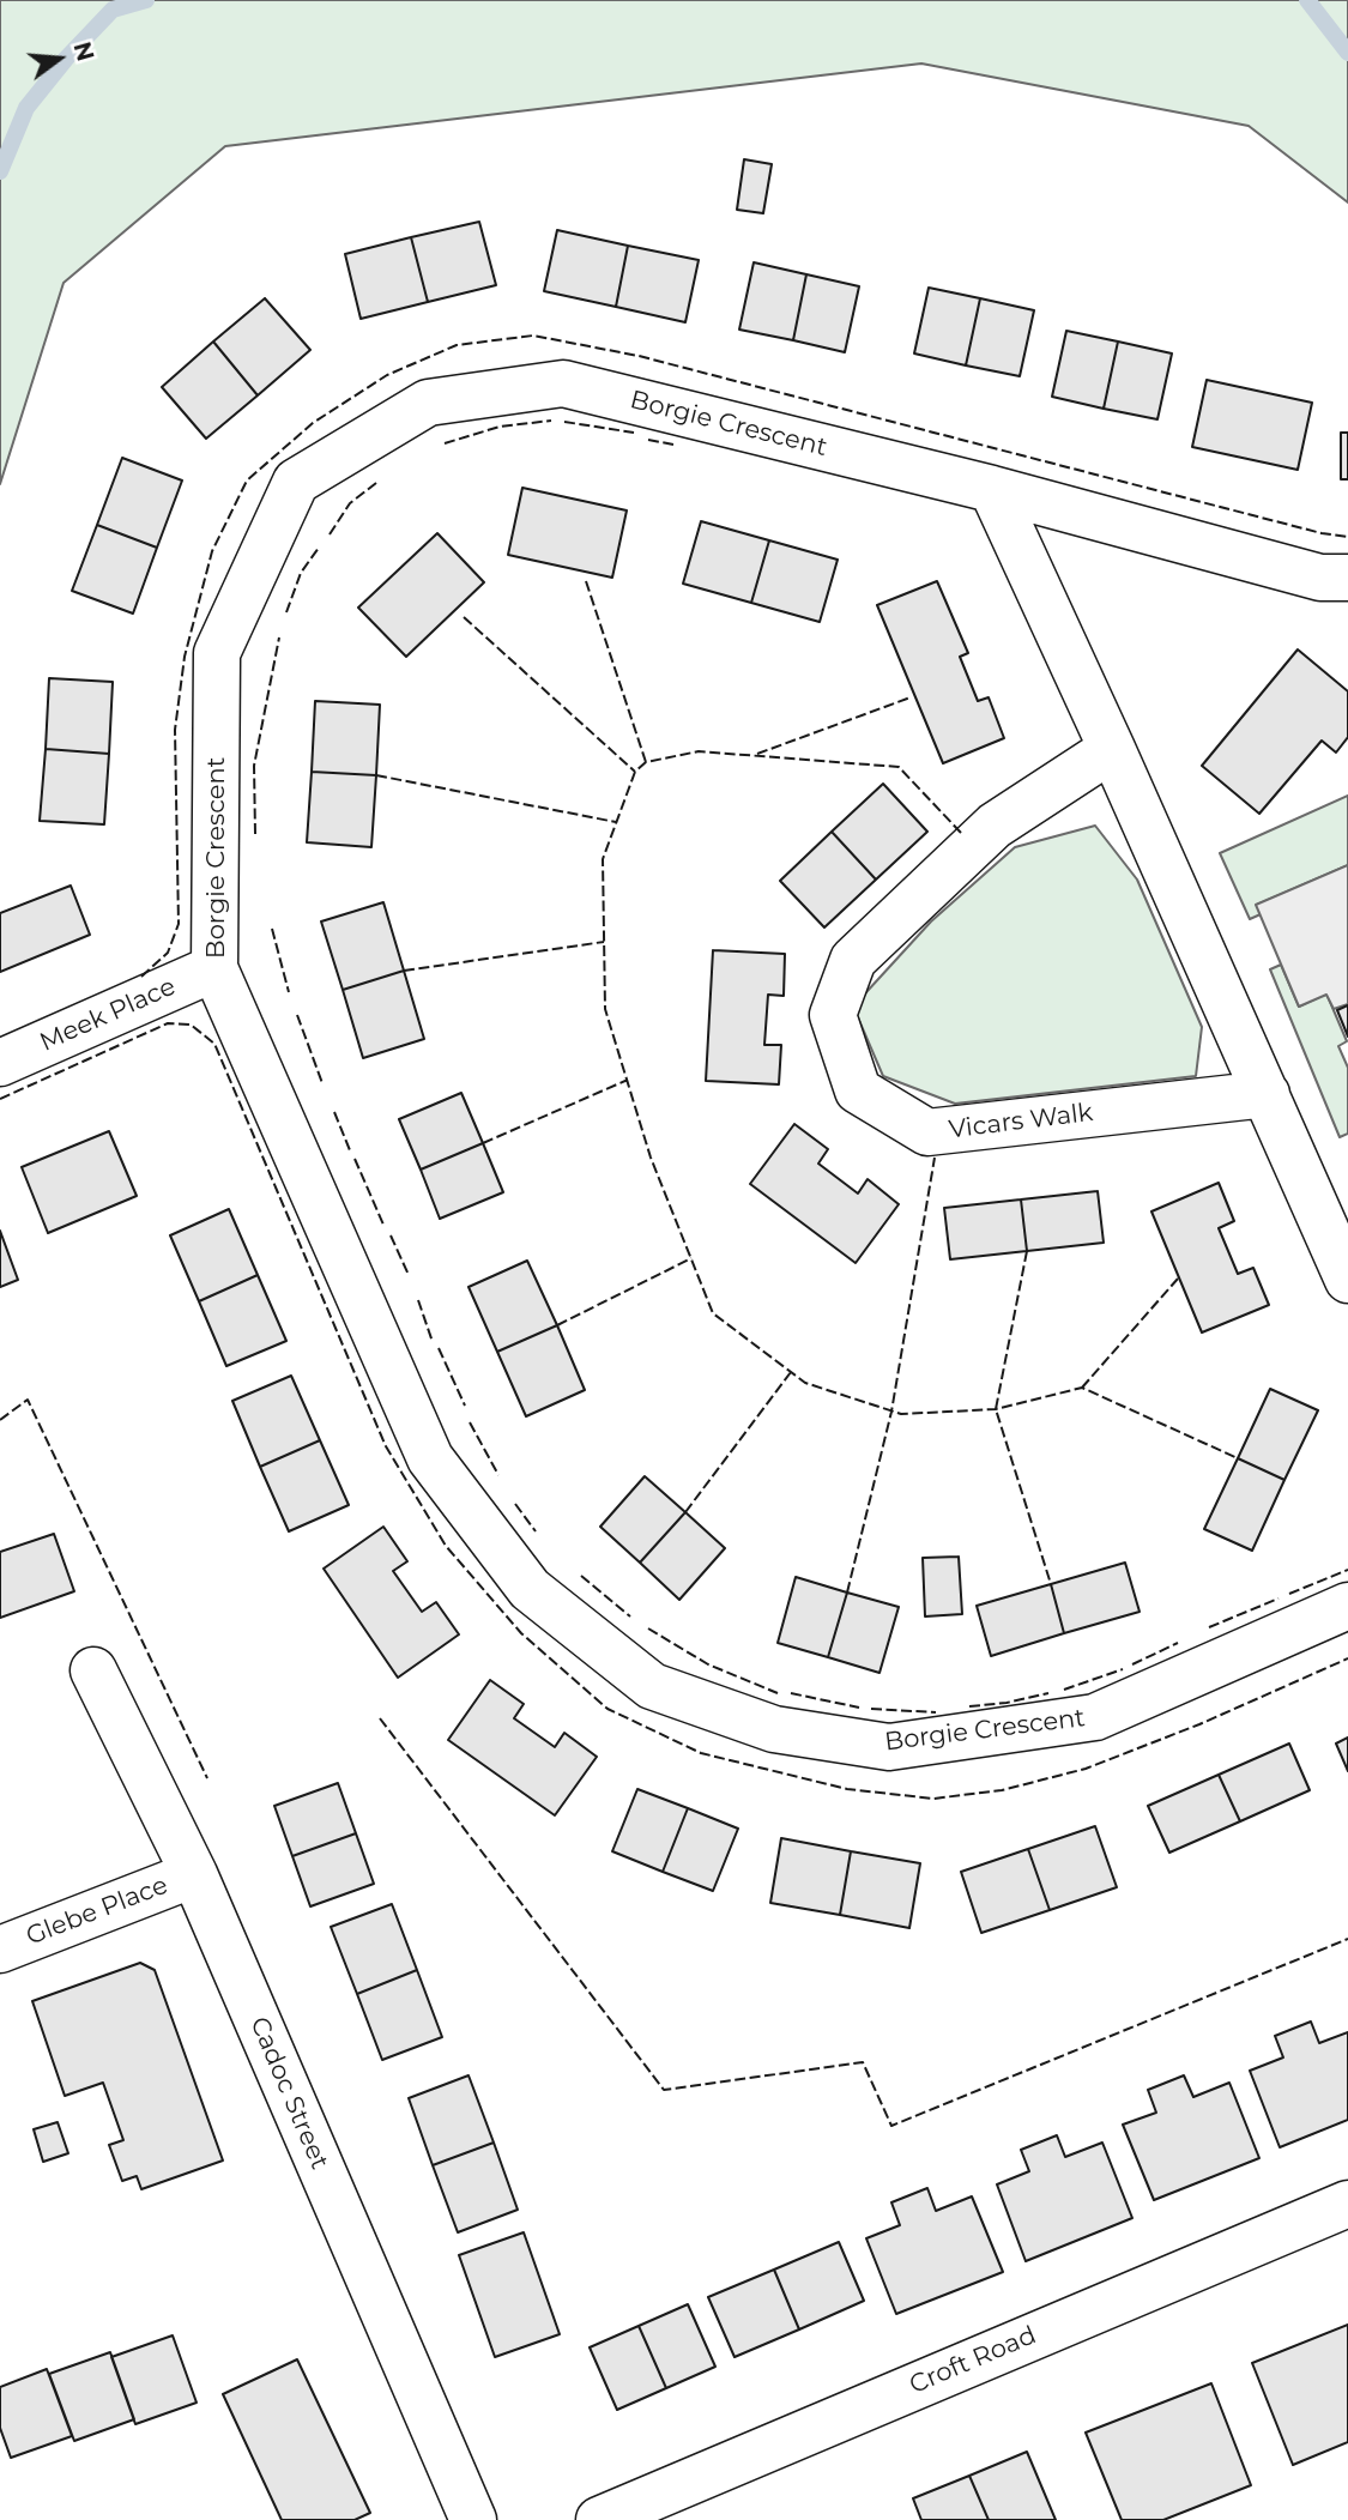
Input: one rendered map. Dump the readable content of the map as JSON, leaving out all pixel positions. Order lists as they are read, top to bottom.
{
  "streets": {
    "street": [
      "Borgie Crescent",
      "Meek Place",
      "Vicars Walk",
      "Glebe Place",
      "Cadoc Street",
      "Croft Road"
    ]
  },
  "crossings": [
    ["Borgie Crescent", "Meek Place"],
    ["Glebe Place", "Cadoc Street"]
  ],
  "north": "right"
}
